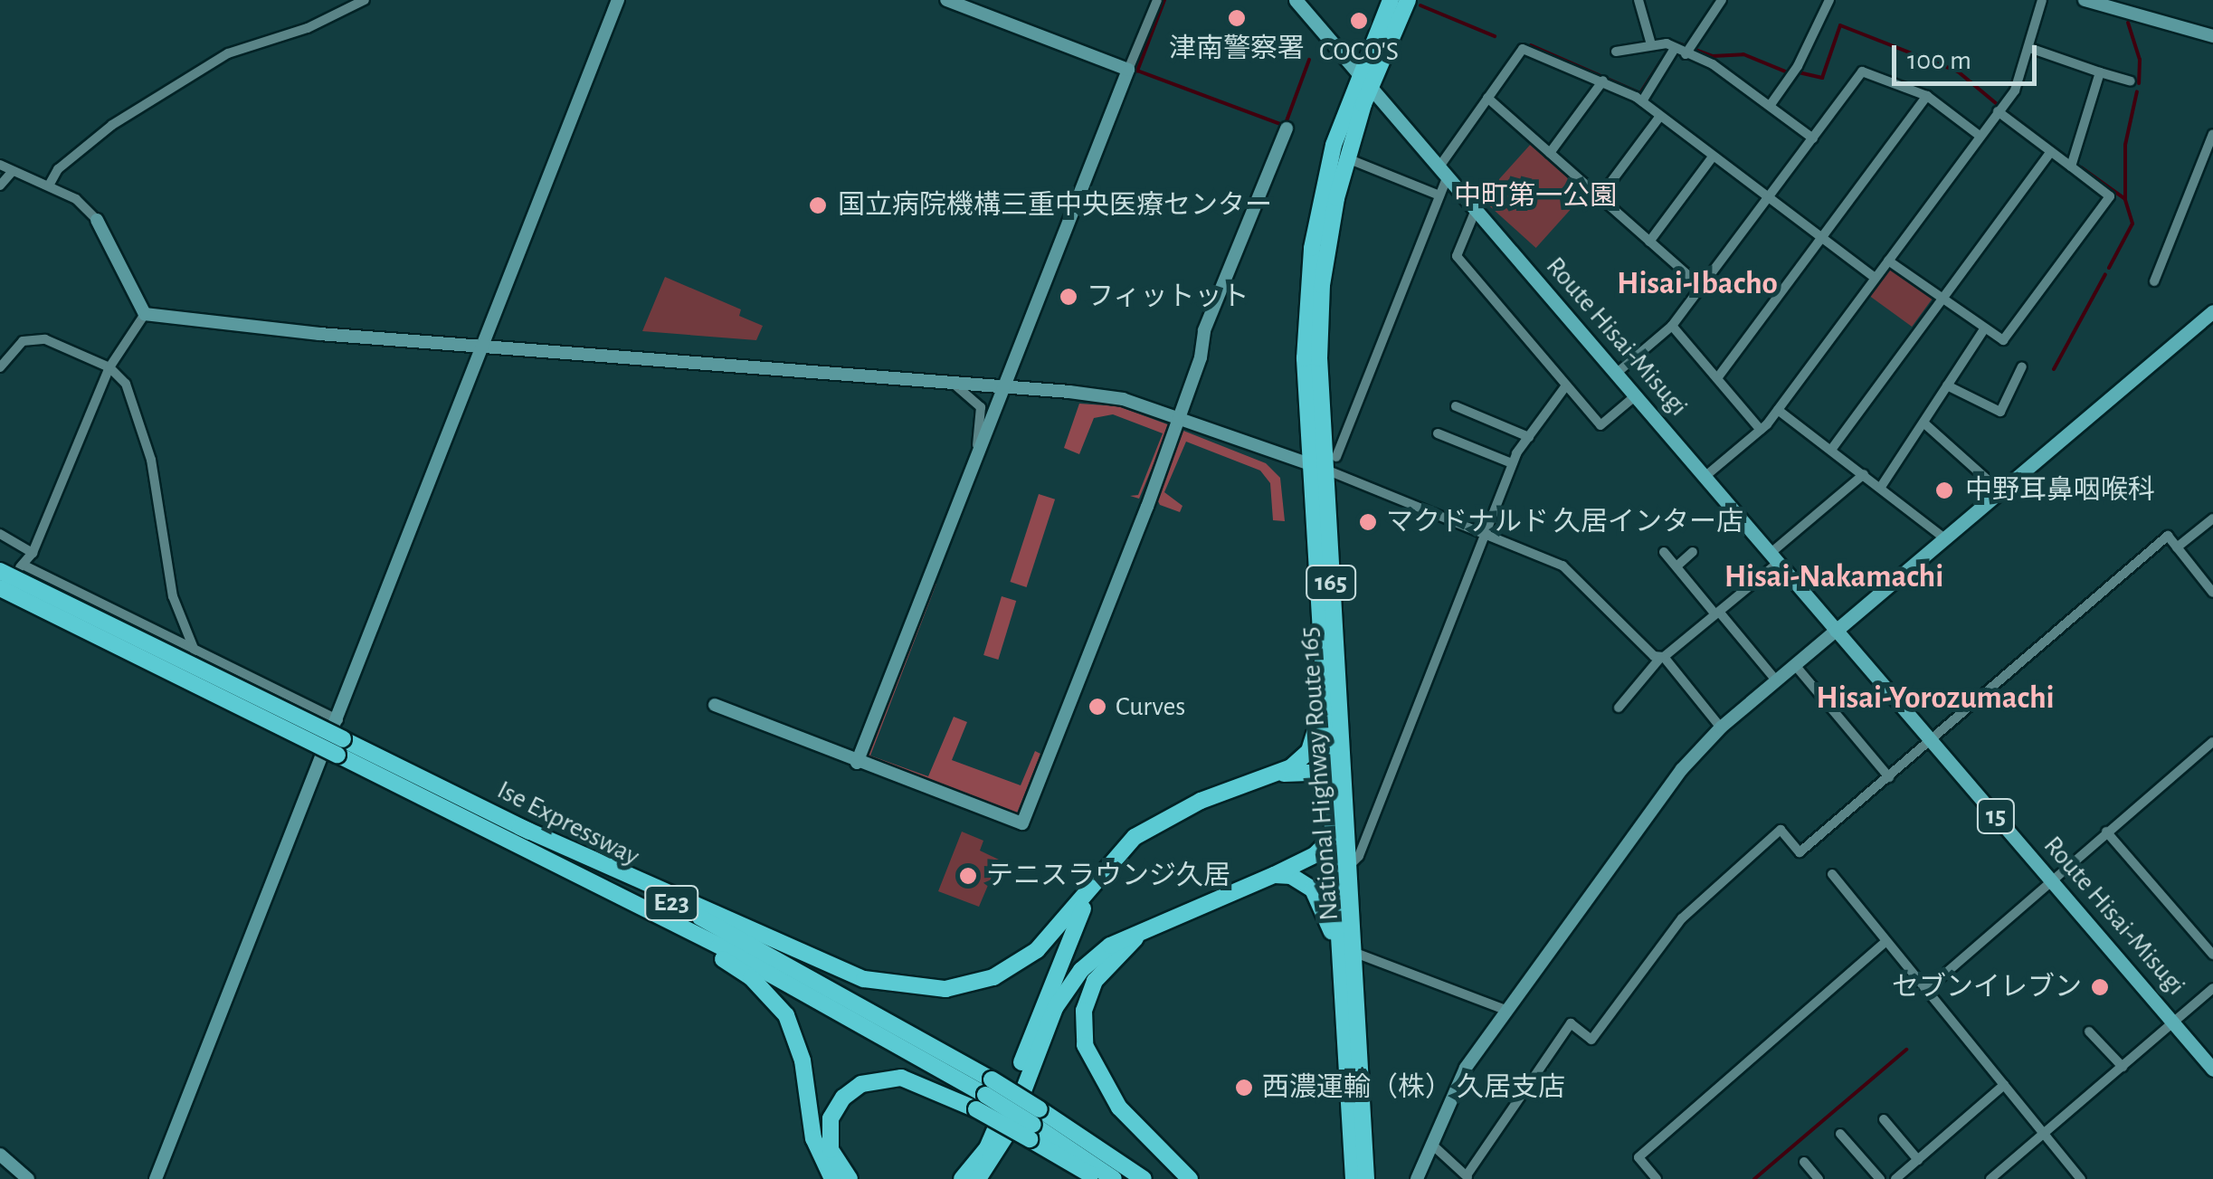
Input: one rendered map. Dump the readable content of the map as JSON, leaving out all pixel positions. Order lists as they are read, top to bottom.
{
  "streets": {
    "highway": [
      "165",
      "National Highway Route 165",
      "Ise Expressway",
      "E23"
    ],
    "main road": ["Route Hisai-Misugi", "15"]
  },
  "crossings": [
    ["Route Hisai-Misugi", "National Highway Route 165"]
  ],
  "districts": ["Hisai-Ibacho", "Hisai-Nakamachi", "Hisai-Yorozumachi"],
  "parks": ["中町第一公園"],
  "places": [
    "津南警察署",
    "COCO'S",
    "国立病院機構三重中央医療センター",
    "フィットット",
    "中野耳鼻咽喉科",
    "マクドナルド 久居インター店",
    "Curves",
    "テニスラウンジ久居",
    "セブンイレブン",
    "西濃運輸（株） 久居支店"
  ],
  "scale_bar": "100 m"
}
